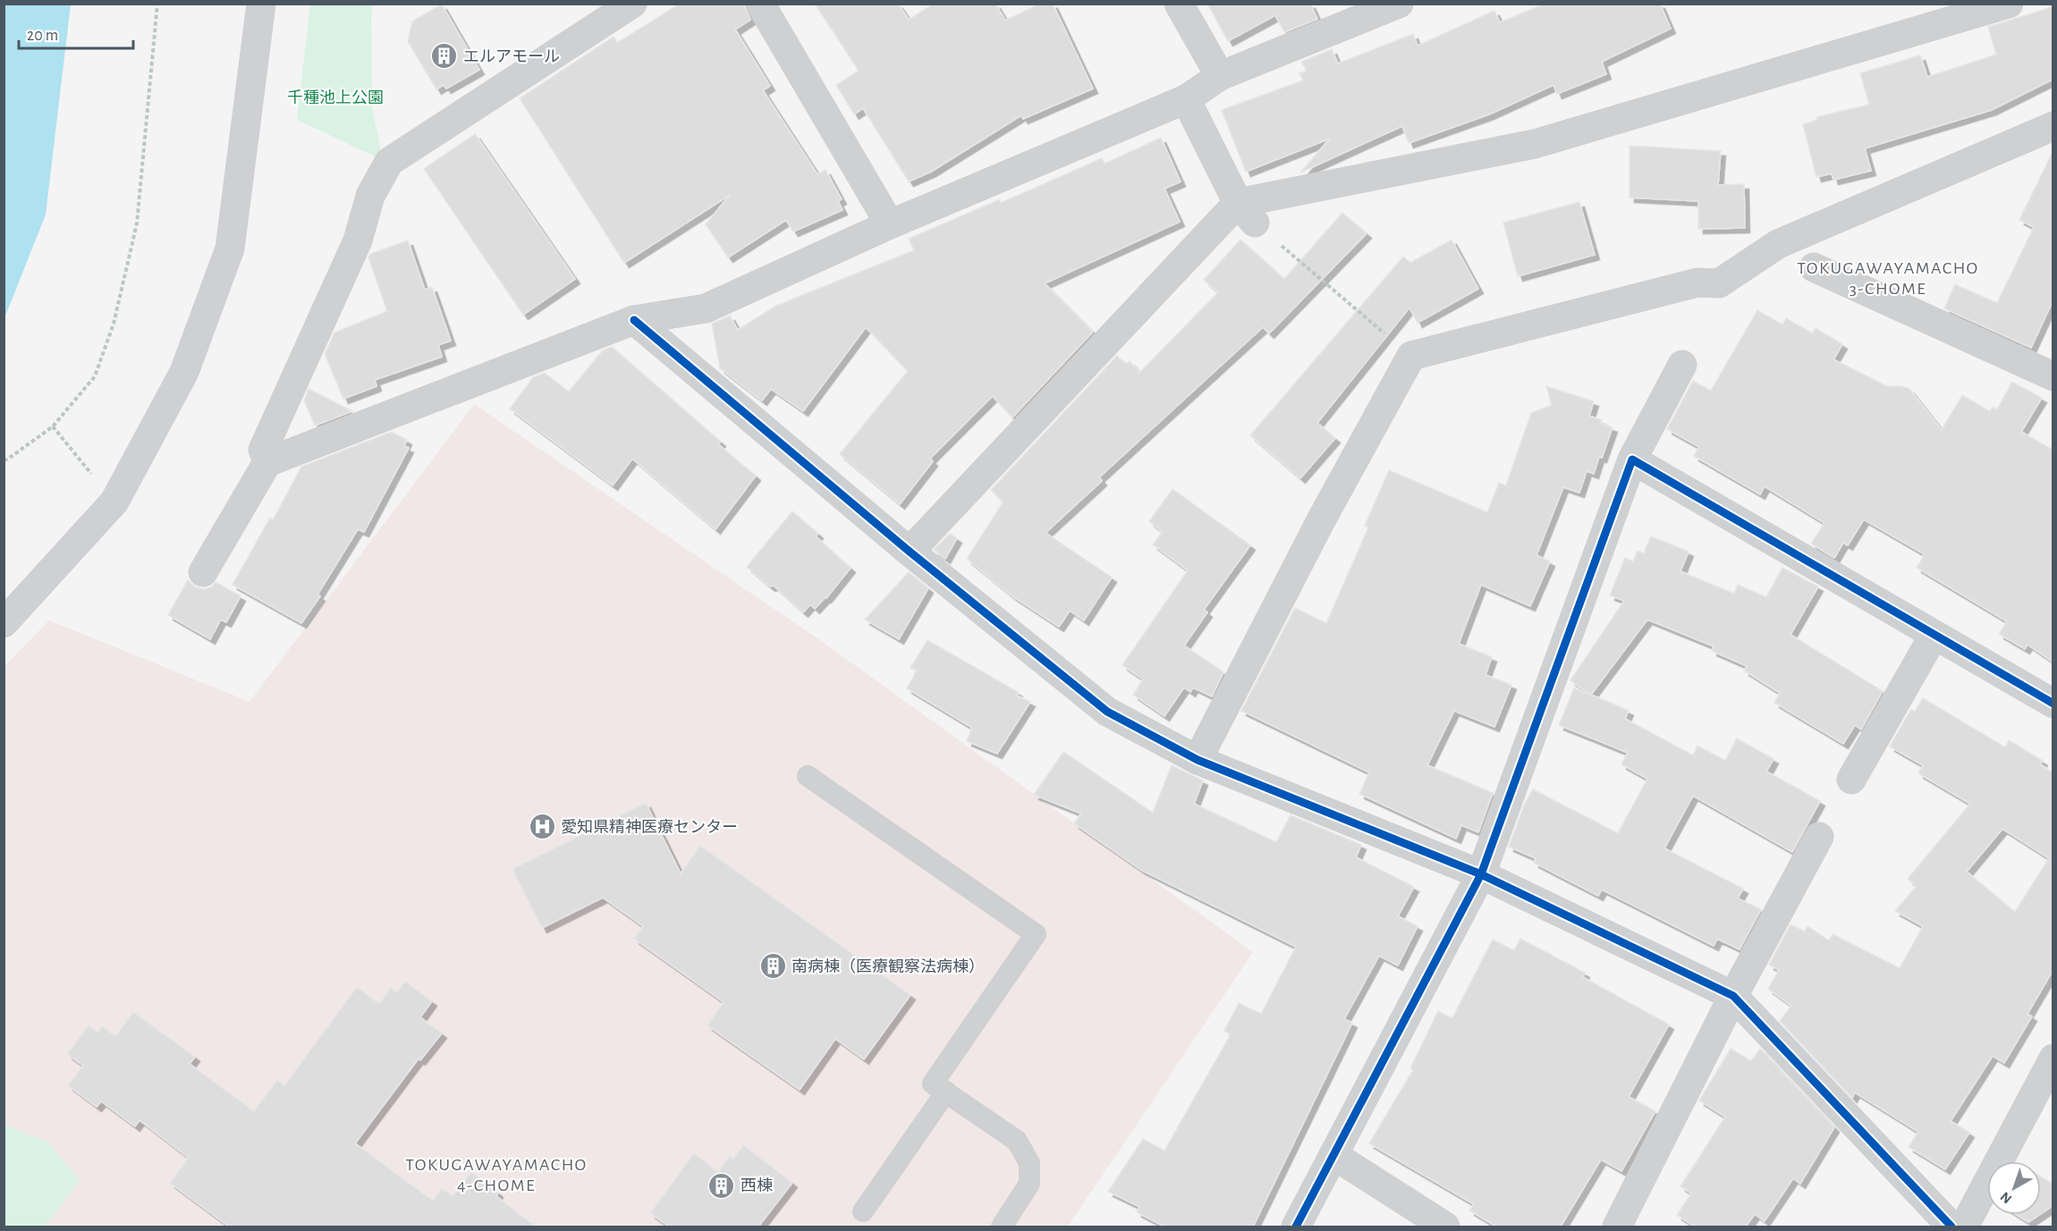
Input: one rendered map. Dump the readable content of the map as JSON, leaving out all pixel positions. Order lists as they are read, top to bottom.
{
  "districts": ["TOKUGAWAYAMACHO 3-CHOME", "TOKUGAWAYAMACHO 4-CHOME"],
  "parks": ["千種池上公園"],
  "places": {
    "building": ["エルアモール", "南病棟（医療観察法病棟）", "西棟"],
    "hospital": ["愛知県精神医療センター"]
  },
  "scale_bar": "20 m",
  "north": "bottom left"
}
